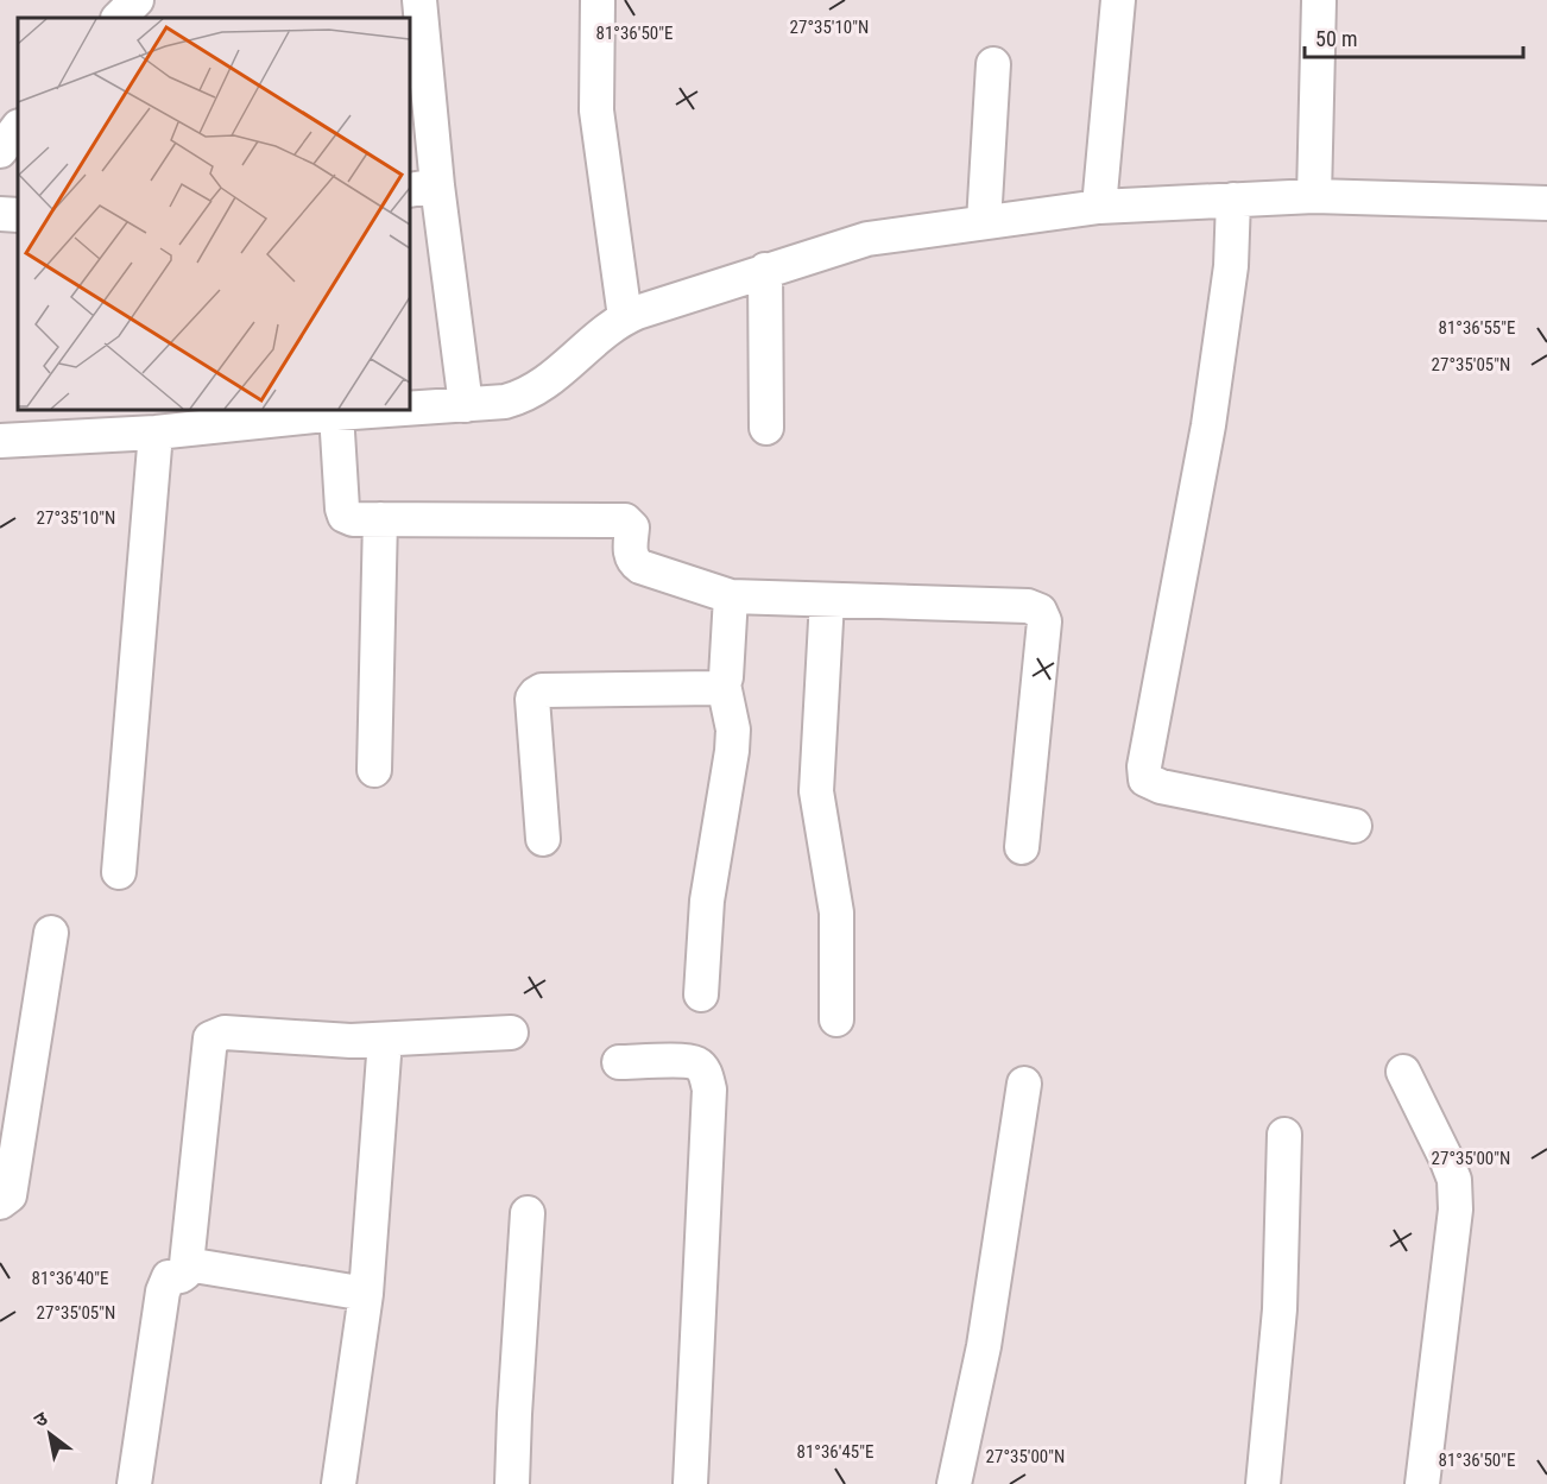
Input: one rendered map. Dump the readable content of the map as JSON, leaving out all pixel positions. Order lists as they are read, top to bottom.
{
  "scale_bar": "50 m",
  "north": "top left",
  "coordinates": [
    "27°35'10\"N",
    "81°36'50\"E",
    "81°36'55\"E",
    "27°35'05\"N",
    "27°35'00\"N",
    "81°36'40\"E",
    "81°36'45\"E"
  ]
}
